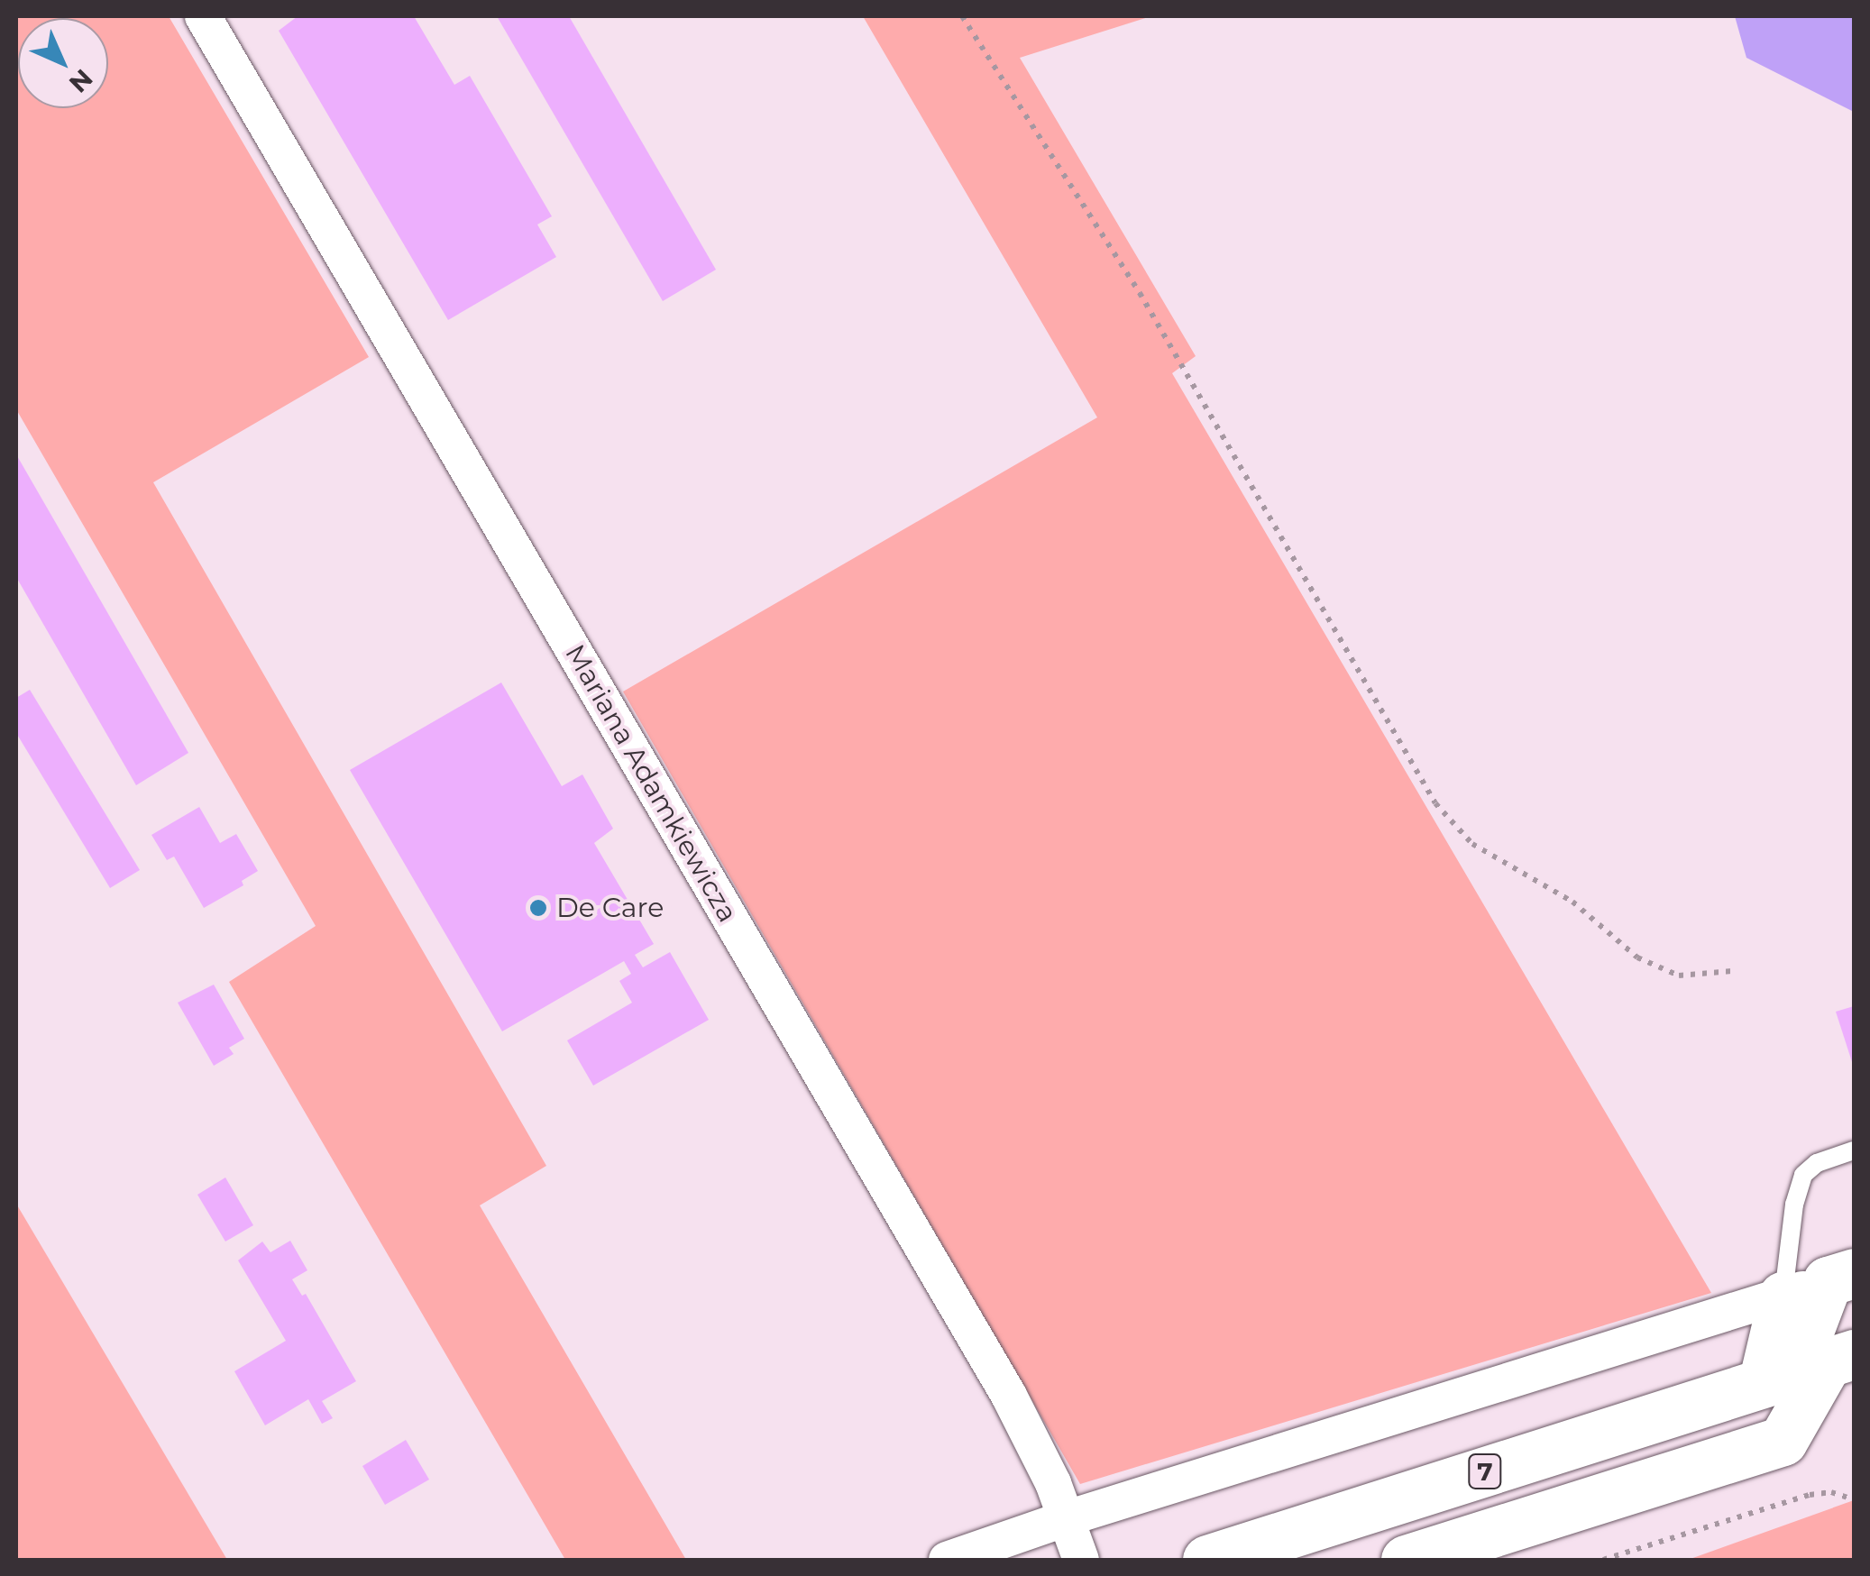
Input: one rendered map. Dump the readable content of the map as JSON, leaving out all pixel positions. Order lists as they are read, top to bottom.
{
  "streets": {
    "highway": ["7"],
    "street": ["Mariana Adamkiewicza"]
  },
  "places": ["De Care"],
  "north": "bottom right"
}
